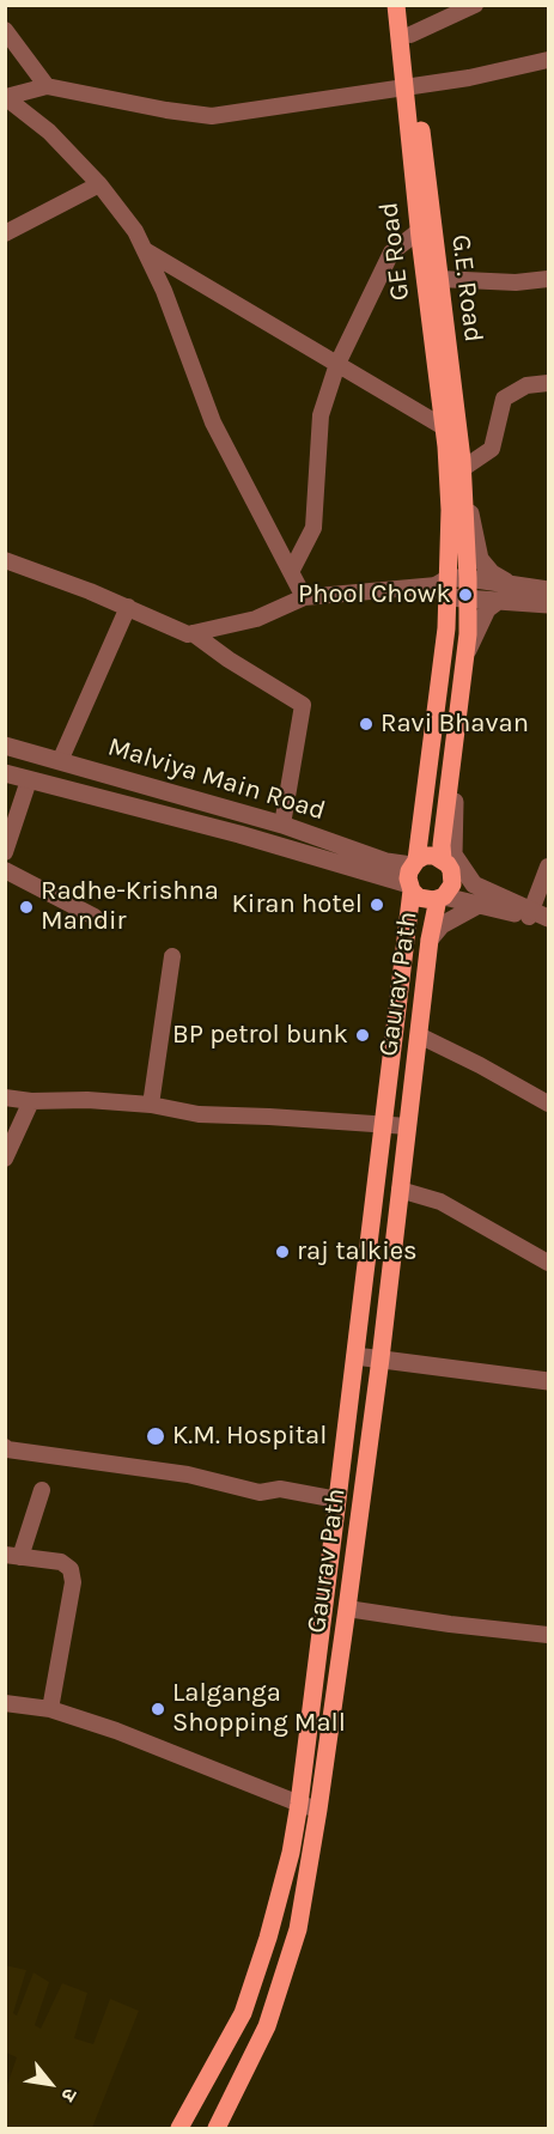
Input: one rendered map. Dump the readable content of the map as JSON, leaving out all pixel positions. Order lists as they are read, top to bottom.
{
  "streets": {
    "main road": ["GE Road", "G.E. Road", "Gaurav Path"],
    "street": ["Malviya Main Road"]
  },
  "crossings": [
    ["GE Road", "G.E. Road"],
    ["GE Road", "Malviya Main Road"],
    ["GE Road", "Gaurav Path"],
    ["G.E. Road", "Malviya Main Road"],
    ["G.E. Road", "Gaurav Path"],
    ["Malviya Main Road", "Gaurav Path"]
  ],
  "places": [
    "Phool Chowk",
    "Ravi Bhavan",
    "Kiran hotel",
    "Radhe-Krishna Mandir",
    "BP petrol bunk",
    "raj talkies",
    "K.M. Hospital",
    "Lalganga Shopping Mall"
  ],
  "north": "bottom right"
}
